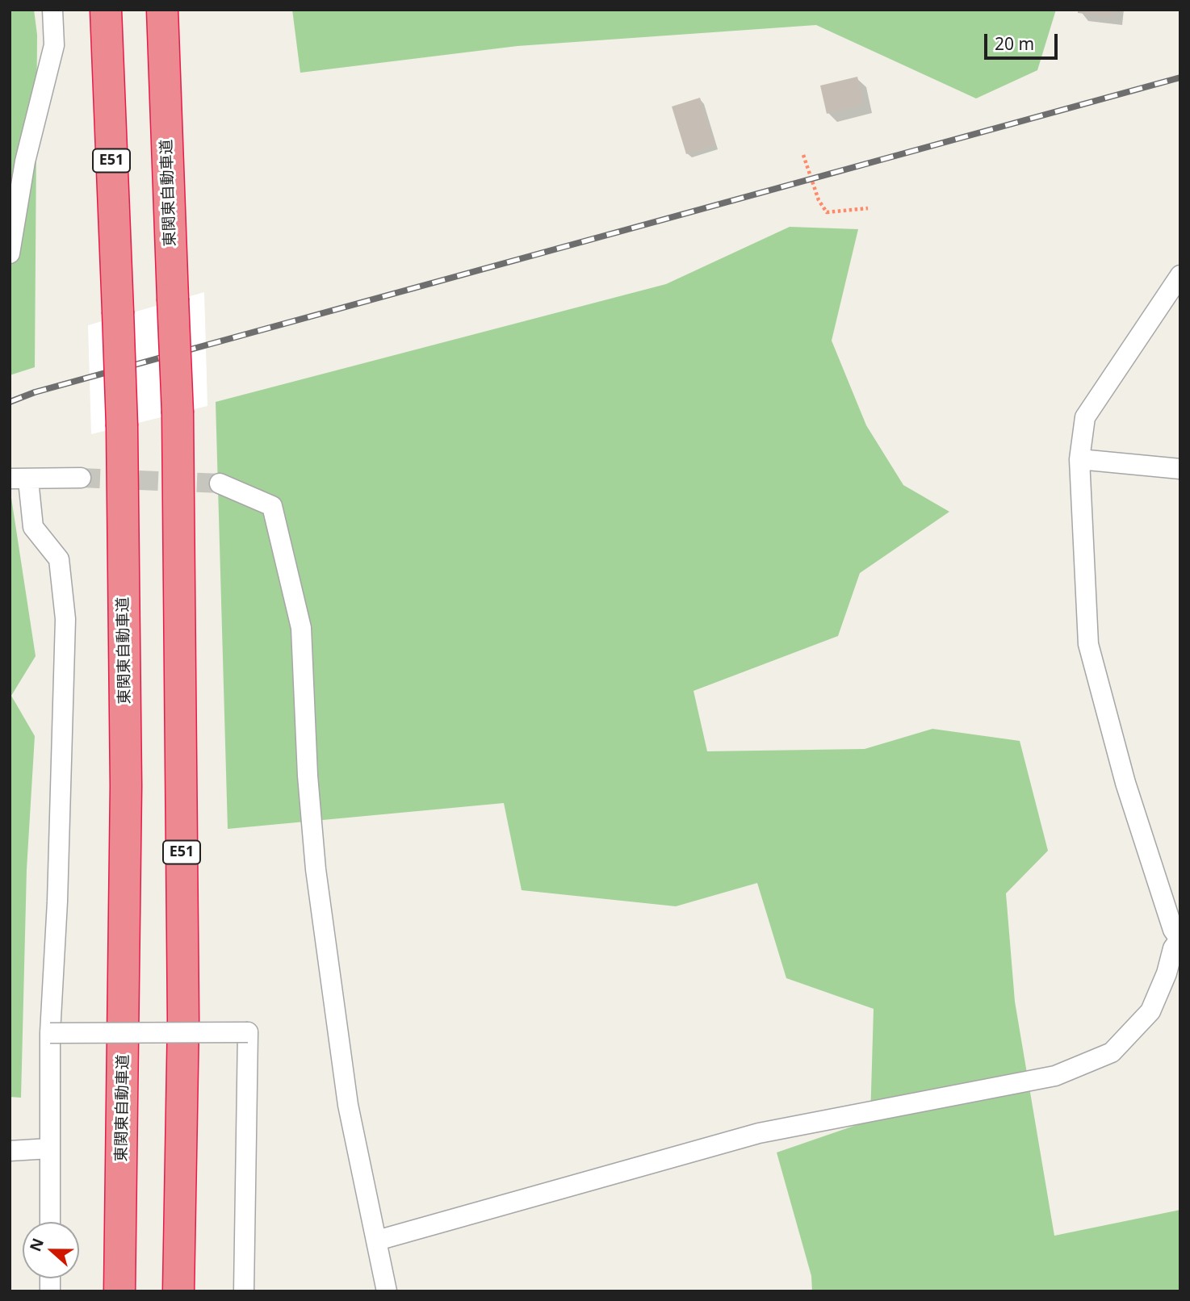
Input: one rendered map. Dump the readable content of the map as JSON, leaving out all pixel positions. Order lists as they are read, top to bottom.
{
  "streets": {
    "highway": ["E51", "東関東自動車道"]
  },
  "scale_bar": "20 m",
  "north": "left"
}
